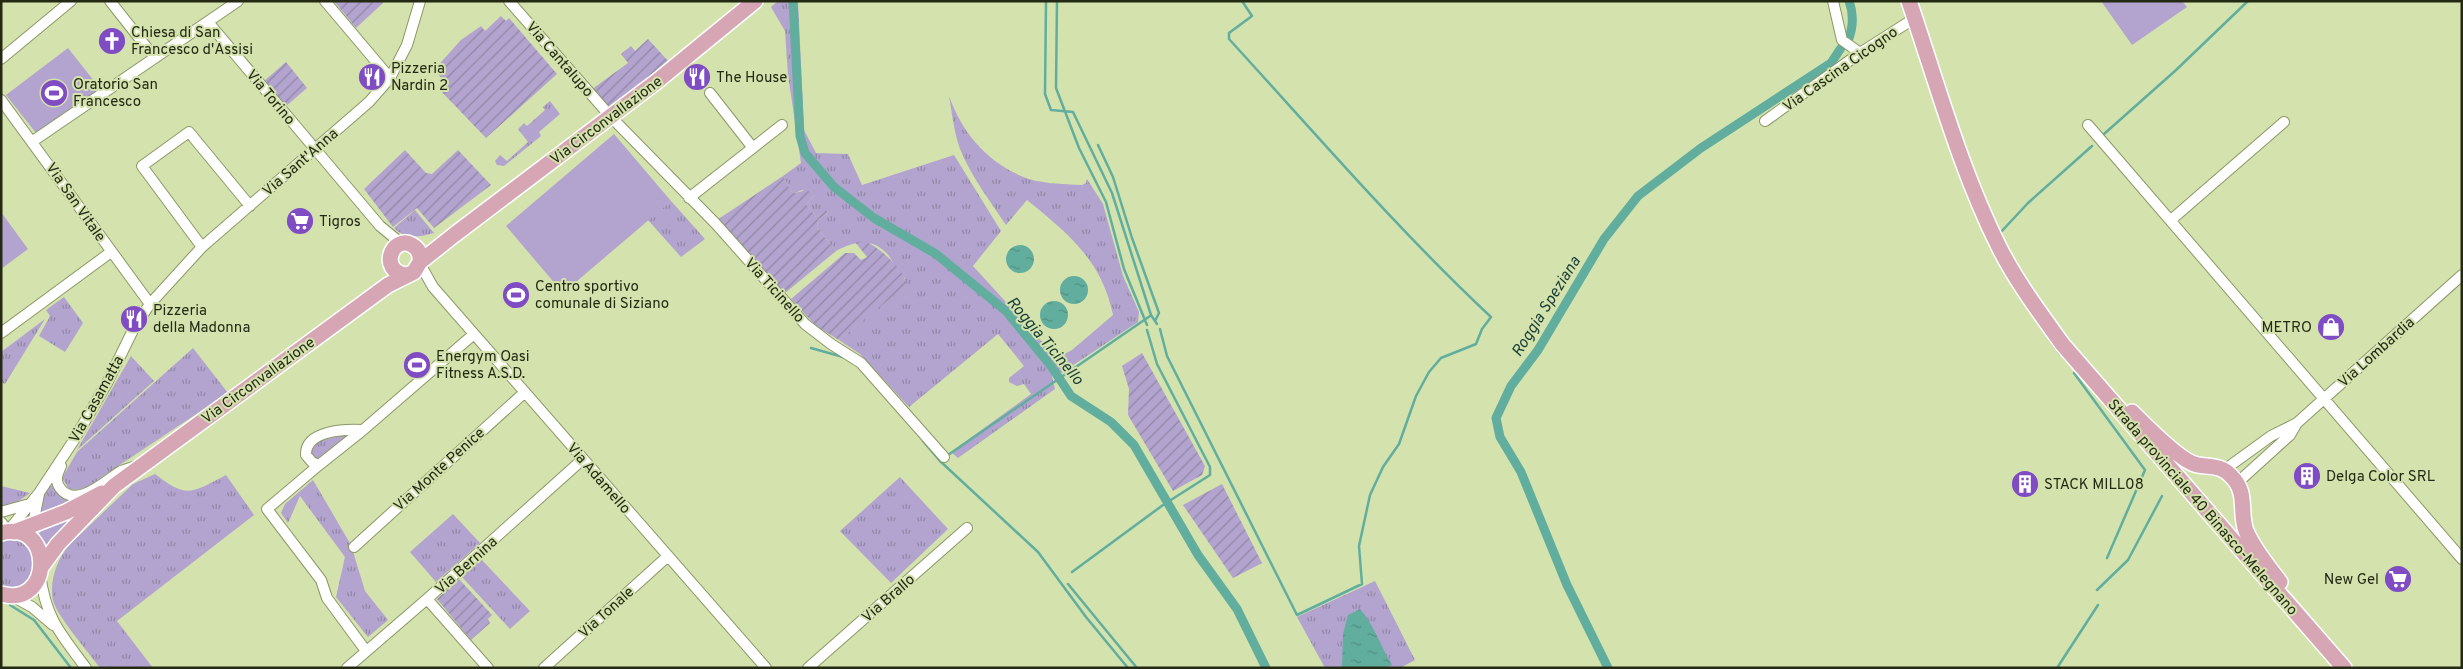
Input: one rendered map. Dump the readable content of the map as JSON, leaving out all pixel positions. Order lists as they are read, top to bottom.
{
  "streets": {
    "main road": ["Via Circonvallazione", "Strada provinciale 40 Binasco-Melegnano"],
    "street": [
      "Via Cantalupo",
      "Via Cascina Cicogno",
      "Via Torino",
      "Via Sant'Anna",
      "Via San Vitale",
      "Via Ticinello",
      "Via Lombardia",
      "Via Casamatta",
      "Via Monte Penice",
      "Via Adamello",
      "Via Bernina",
      "Via Brallo",
      "Via Tonale"
    ]
  },
  "crossings": [
    ["Via Cantalupo", "Via Circonvallazione"],
    ["Via Cantalupo", "Via Ticinello"],
    ["Via Cascina Cicogno", "Strada provinciale 40 Binasco-Melegnano"],
    ["Via Torino", "Via Sant'Anna"],
    ["Via Circonvallazione", "Via Ticinello"],
    ["Via Circonvallazione", "Via Adamello"],
    ["Via Sant'Anna", "Via San Vitale"],
    ["Via Sant'Anna", "Via Casamatta"],
    ["Via San Vitale", "Via Casamatta"],
    ["Via Lombardia", "Strada provinciale 40 Binasco-Melegnano"],
    ["Via Monte Penice", "Via Adamello"],
    ["Via Adamello", "Via Bernina"],
    ["Via Adamello", "Via Tonale"]
  ],
  "water": ["Roggia Speziana", "Roggia Ticinello"],
  "places": {
    "church": ["Chiesa di San Francesco d'Assisi"],
    "restaurant": ["Pizzeria Nardin 2", "The House", "Pizzeria della Madonna"],
    "sports": ["Oratorio San Francesco", "Centro sportivo comunale di Siziano", "Energym Oasi Fitness A.S.D."],
    "supermarket": ["Tigros", "New Gel"],
    "shop": ["METRO"],
    "building": ["Delga Color SRL", "STACK MILL08"]
  }
}
